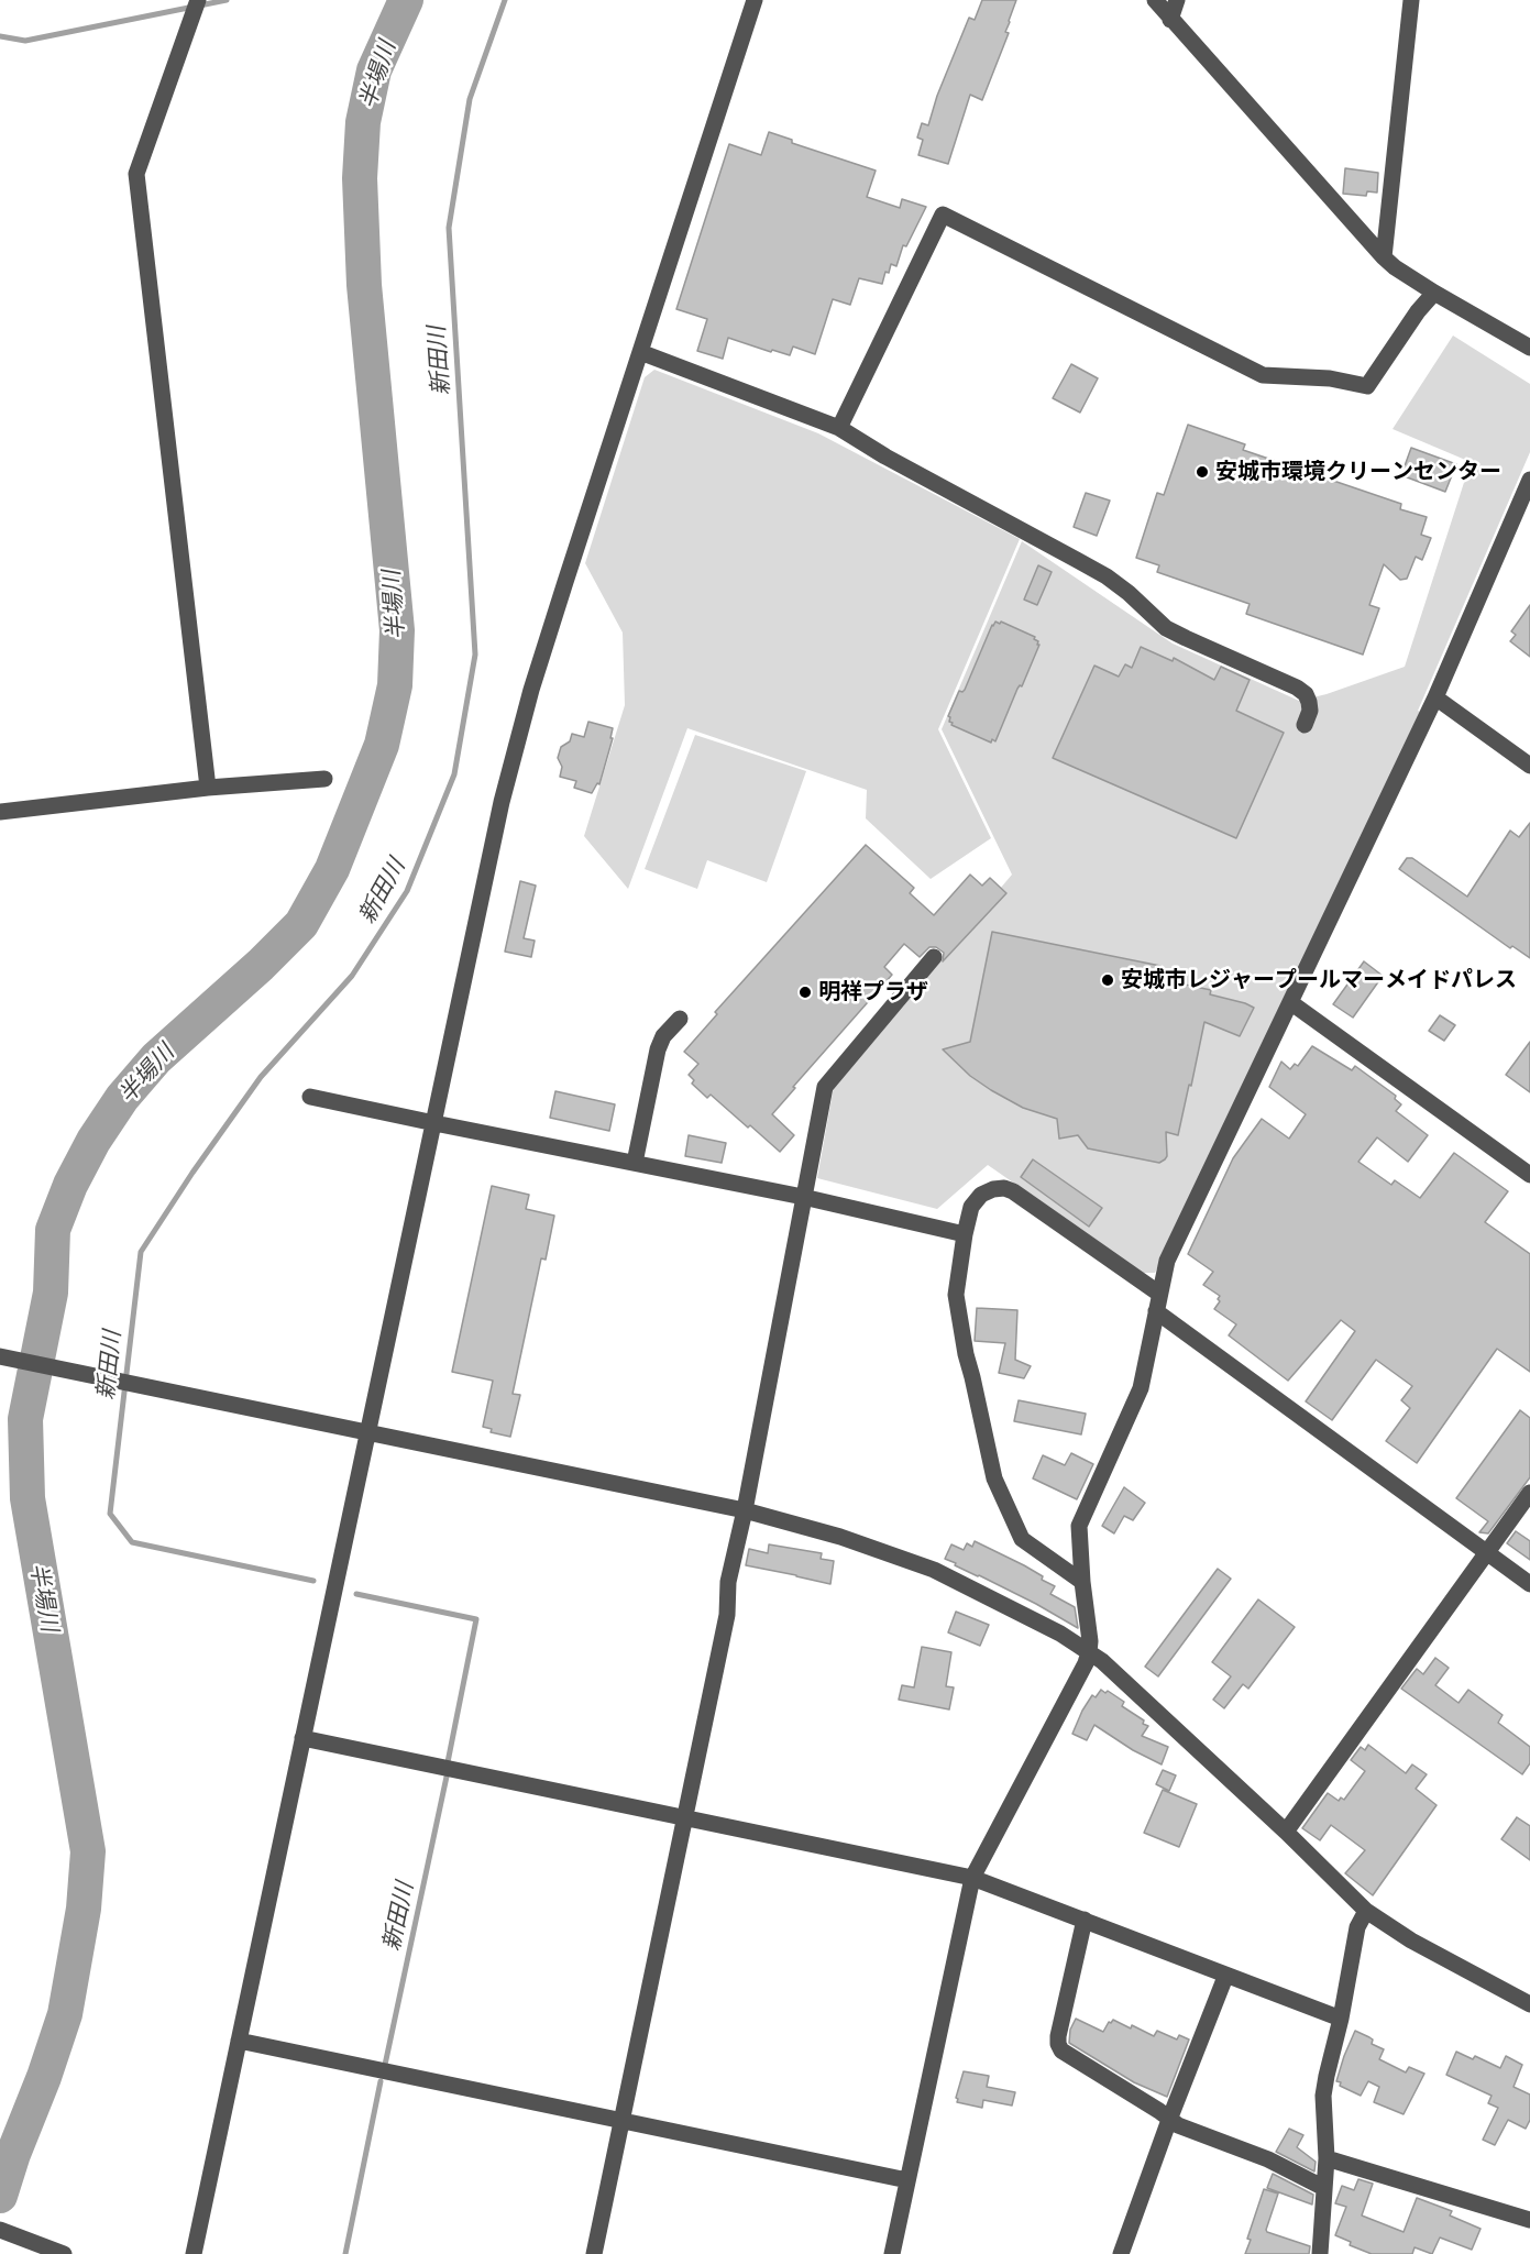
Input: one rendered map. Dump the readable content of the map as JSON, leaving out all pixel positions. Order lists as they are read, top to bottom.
{
  "water": ["半場川", "新田川"],
  "places": ["安城市環境クリーンセンター", "安城市レジャープールマーメイドパレス", "明祥プラザ"]
}
